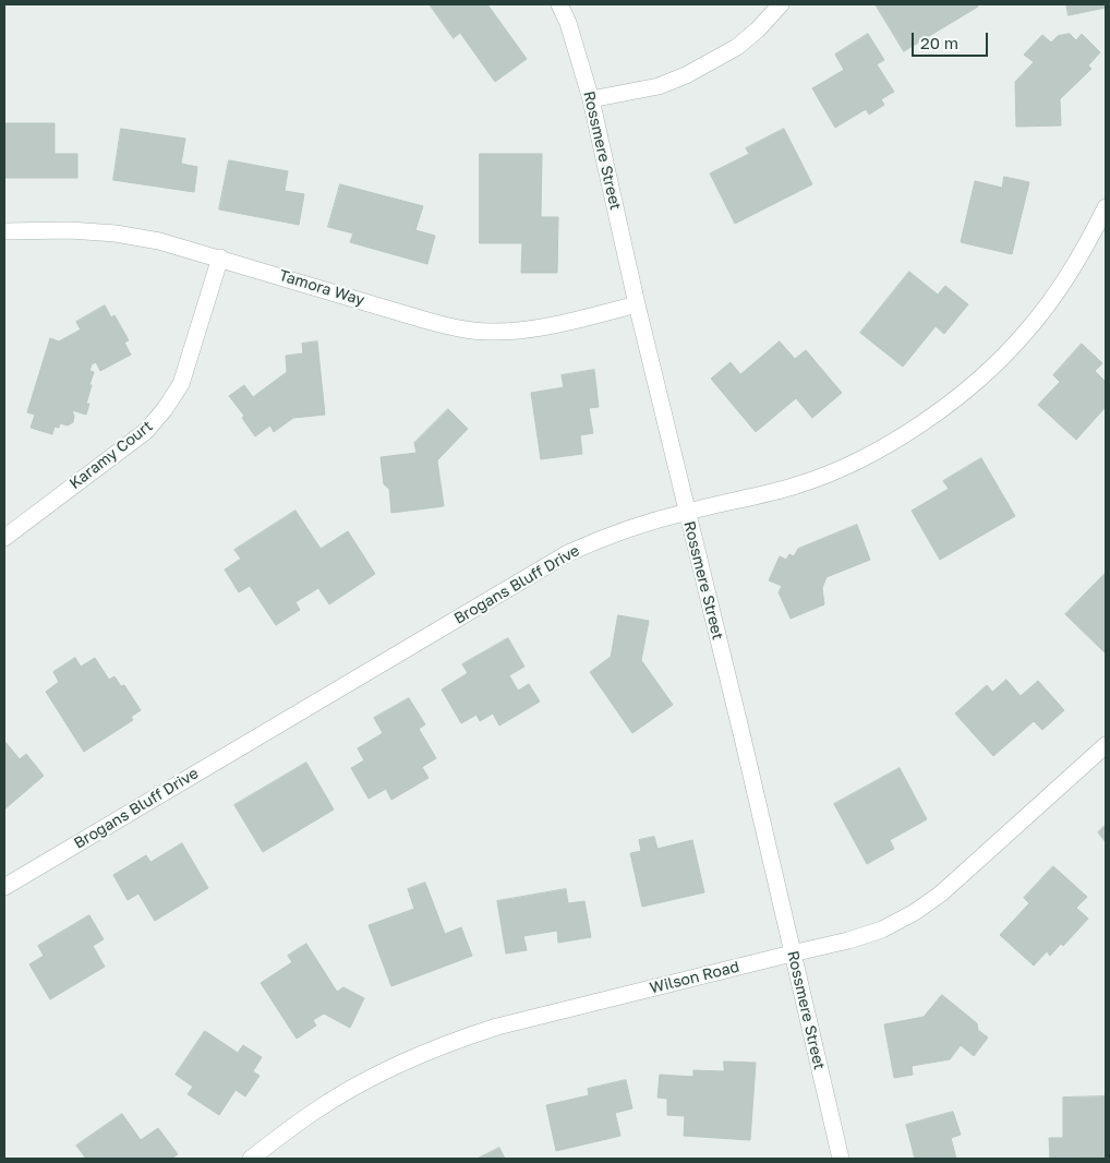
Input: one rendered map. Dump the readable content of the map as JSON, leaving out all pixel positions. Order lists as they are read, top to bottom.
{
  "streets": {
    "street": [
      "Rossmere Street",
      "Tamora Way",
      "Karamy Court",
      "Brogans Bluff Drive",
      "Wilson Road"
    ]
  },
  "crossings": [
    ["Rossmere Street", "Tamora Way"],
    ["Rossmere Street", "Brogans Bluff Drive"],
    ["Rossmere Street", "Wilson Road"],
    ["Tamora Way", "Karamy Court"]
  ],
  "scale_bar": "20 m"
}
